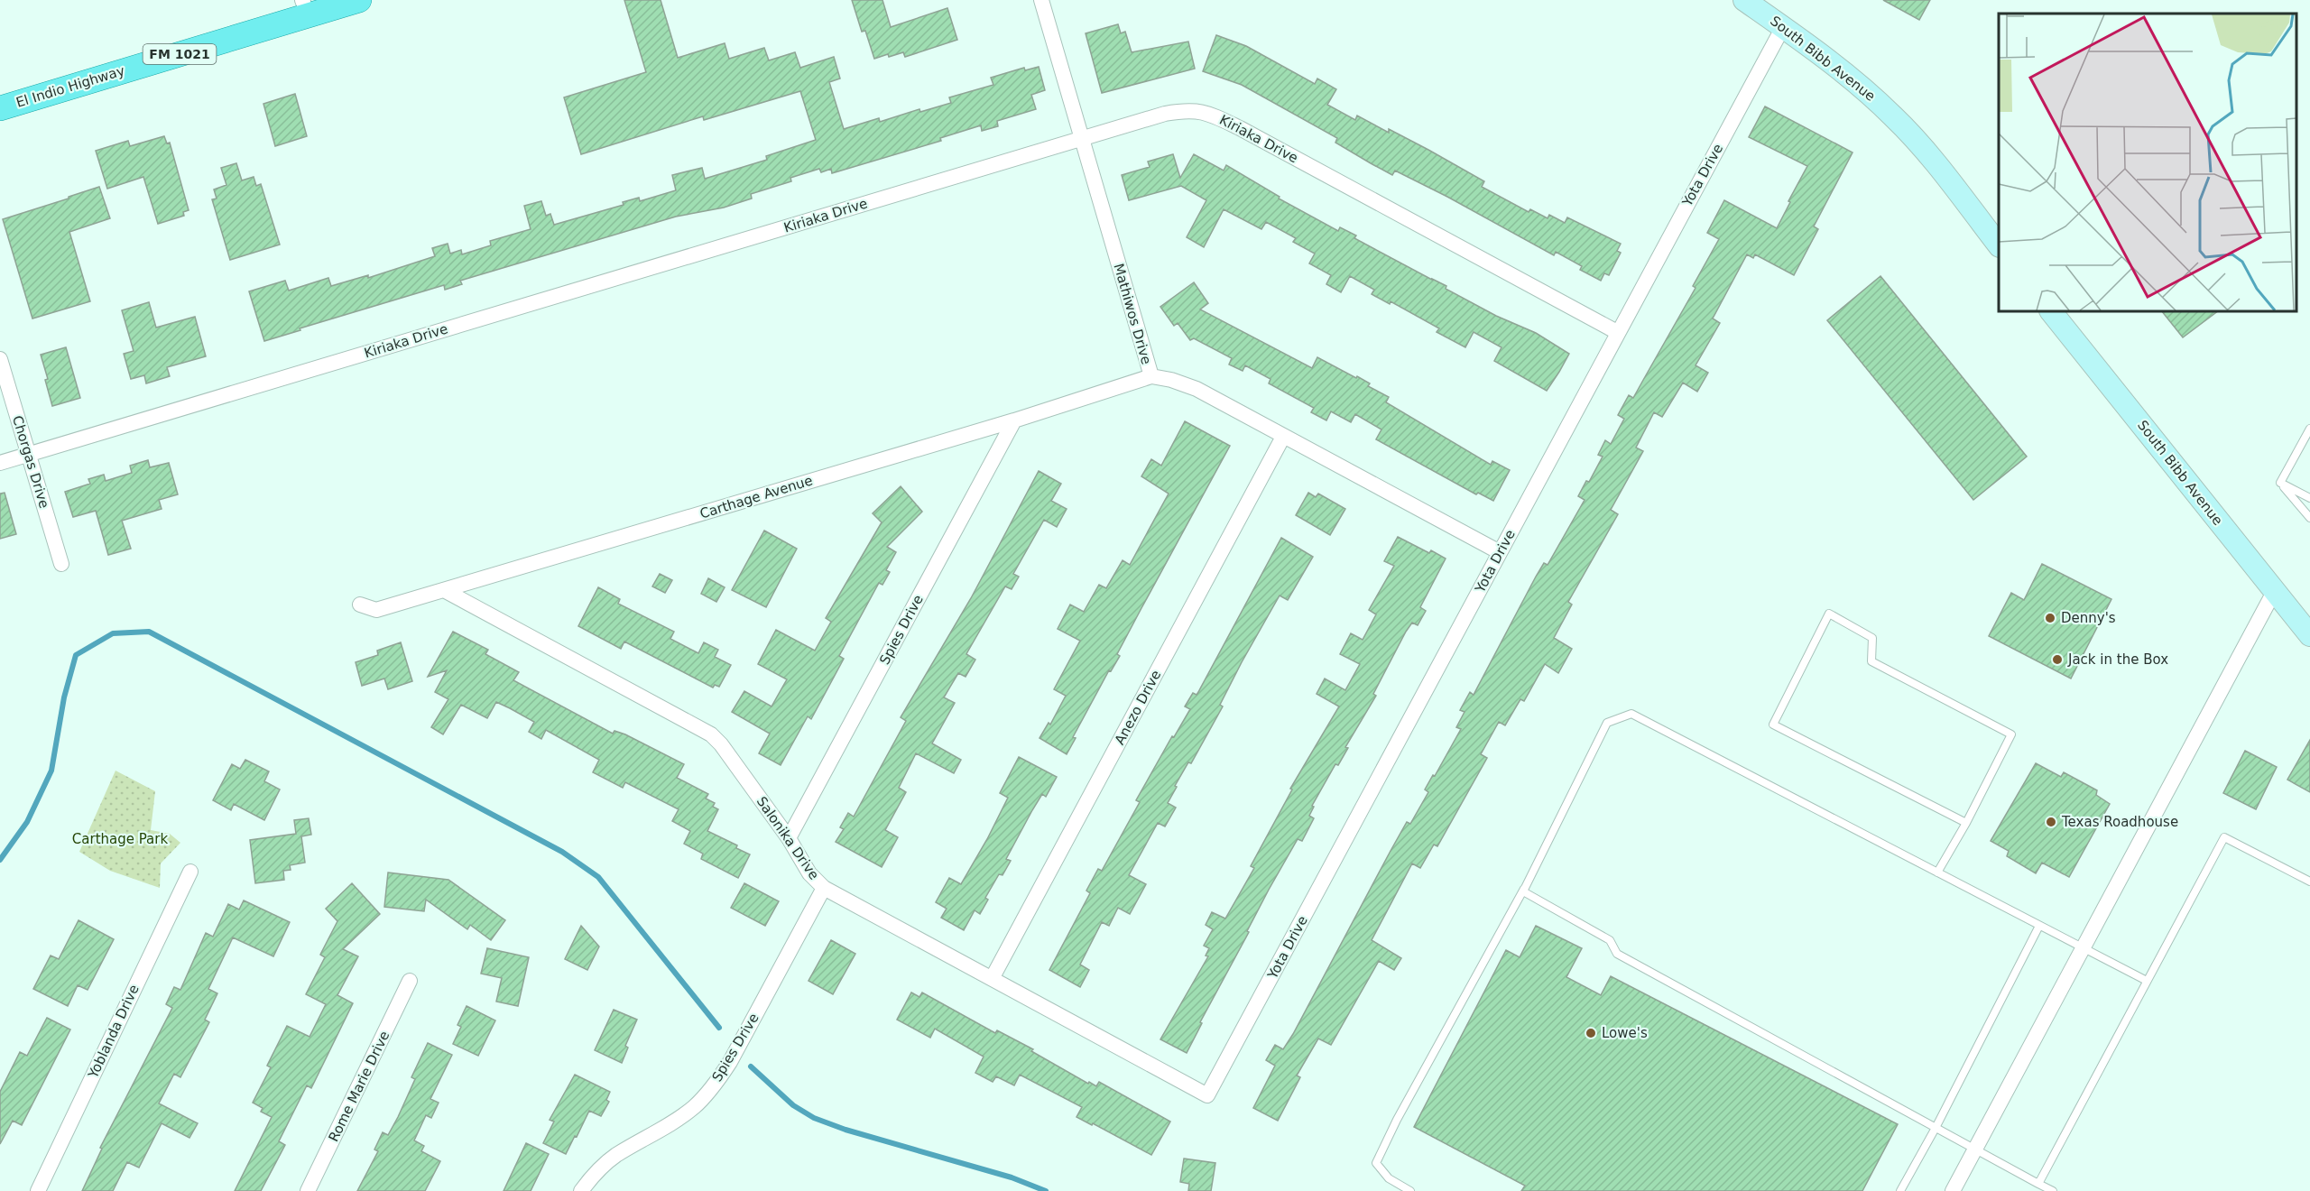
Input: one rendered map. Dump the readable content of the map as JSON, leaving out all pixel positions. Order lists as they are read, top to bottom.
{
  "streets": {
    "main road": ["FM 1021", "South Bibb Avenue", "El Indio Highway"],
    "street": [
      "Kiriaka Drive",
      "Yota Drive",
      "Mathiwos Drive",
      "Chorgas Drive",
      "Carthage Avenue",
      "Spies Drive",
      "Anezo Drive",
      "Salonika Drive",
      "Yoblanda Drive",
      "Rome Marie Drive"
    ]
  },
  "crossings": [
    ["South Bibb Avenue", "Yota Drive"],
    ["Kiriaka Drive", "Yota Drive"],
    ["Kiriaka Drive", "Mathiwos Drive"],
    ["Kiriaka Drive", "Chorgas Drive"],
    ["Yota Drive", "Mathiwos Drive"],
    ["Yota Drive", "Salonika Drive"],
    ["Mathiwos Drive", "Carthage Avenue"],
    ["Mathiwos Drive", "Anezo Drive"],
    ["Carthage Avenue", "Spies Drive"],
    ["Carthage Avenue", "Salonika Drive"],
    ["Spies Drive", "Salonika Drive"],
    ["Anezo Drive", "Salonika Drive"]
  ],
  "parks": ["Carthage Park"],
  "places": [
    "Denny's",
    "Jack in the Box",
    "Texas Roadhouse",
    "Lowe's"
  ]
}
